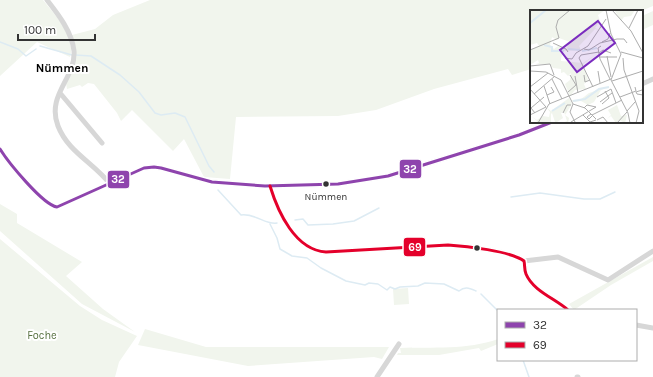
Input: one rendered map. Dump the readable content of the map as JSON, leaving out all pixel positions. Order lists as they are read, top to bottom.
{
  "districts": ["Nümmen"],
  "parks": ["Foche"],
  "places": ["Nümmen"],
  "lines": ["transit line 32", "transit line 69"],
  "legend": ["32", "69"],
  "scale_bar": "100 m"
}
